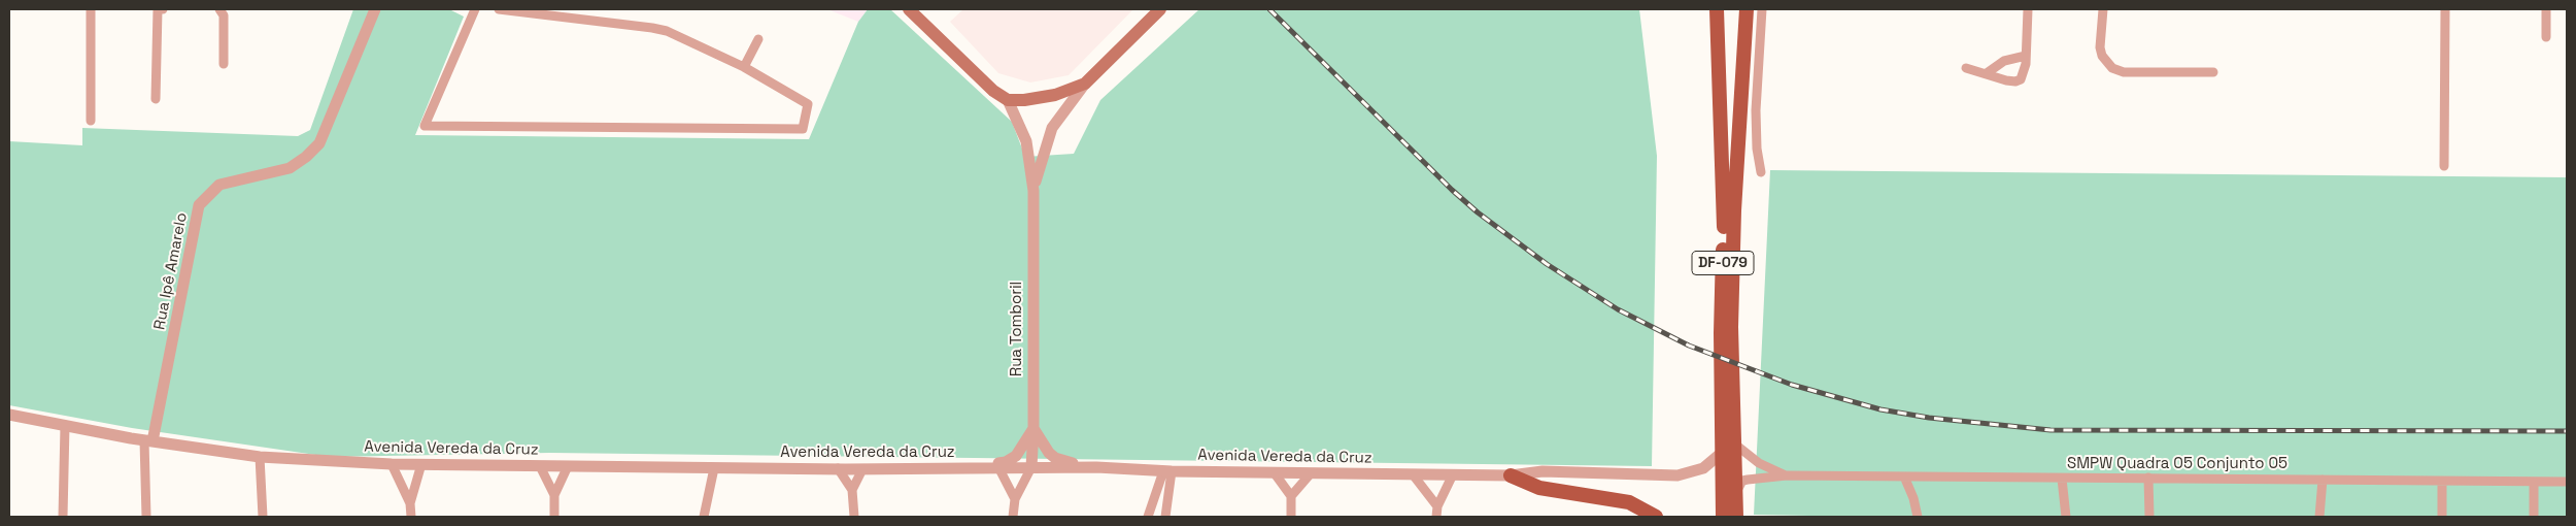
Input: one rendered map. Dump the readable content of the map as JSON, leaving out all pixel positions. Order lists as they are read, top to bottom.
{
  "streets": {
    "main road": ["DF-079", "Rua Tomboril"],
    "street": ["Rua Ipê Amarelo", "Avenida Vereda da Cruz", "SMPW Quadra 05 Conjunto 05"]
  },
  "crossings": [
    ["DF-079", "Avenida Vereda da Cruz"],
    ["DF-079", "SMPW Quadra 05 Conjunto 05"],
    ["Rua Ipê Amarelo", "Avenida Vereda da Cruz"],
    ["Rua Tomboril", "Avenida Vereda da Cruz"],
    ["Avenida Vereda da Cruz", "SMPW Quadra 05 Conjunto 05"]
  ]
}
